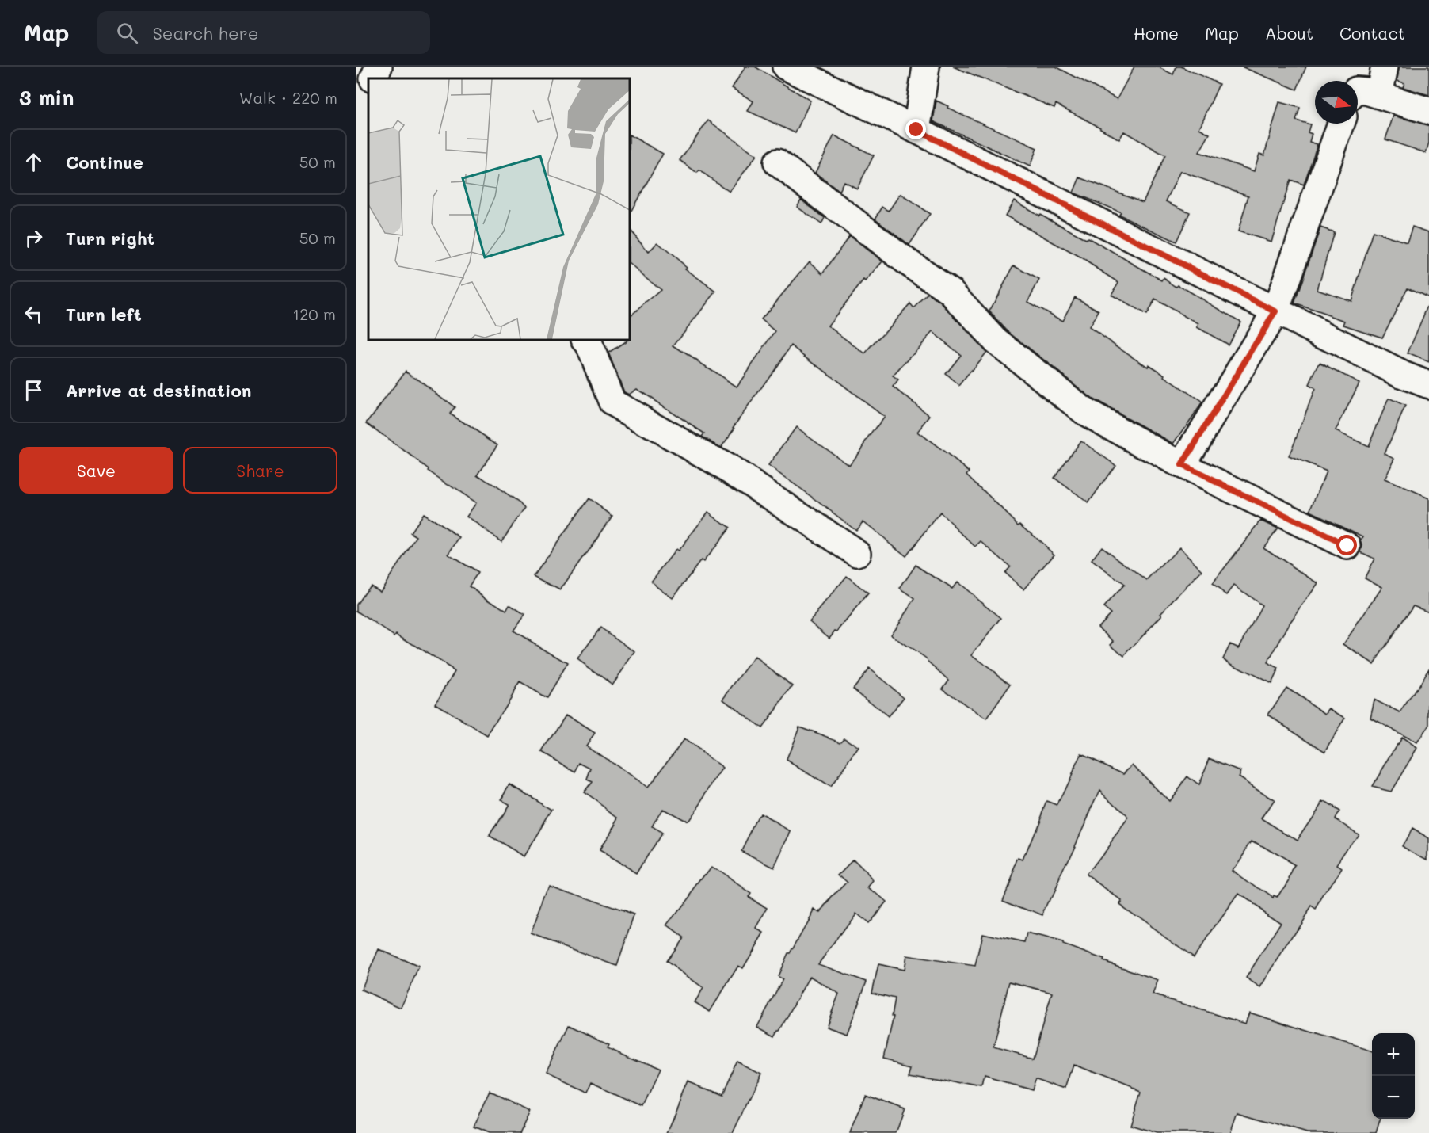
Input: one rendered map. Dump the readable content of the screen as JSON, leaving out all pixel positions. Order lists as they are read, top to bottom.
{
  "north": "right",
  "page": {
    "header": "Map",
    "search": "Search here",
    "nav": [
      "Home",
      "Map",
      "About",
      "Contact"
    ],
    "heading": ["3 min", "Walk · 220 m"],
    "list": [
      ["Continue", "50 m"],
      ["Turn right", "50 m"],
      ["Turn left", "120 m"],
      "Arrive at destination"
    ],
    "buttons": ["Save", "Share"],
    "map_buttons": ["+", "−"]
  }
}
